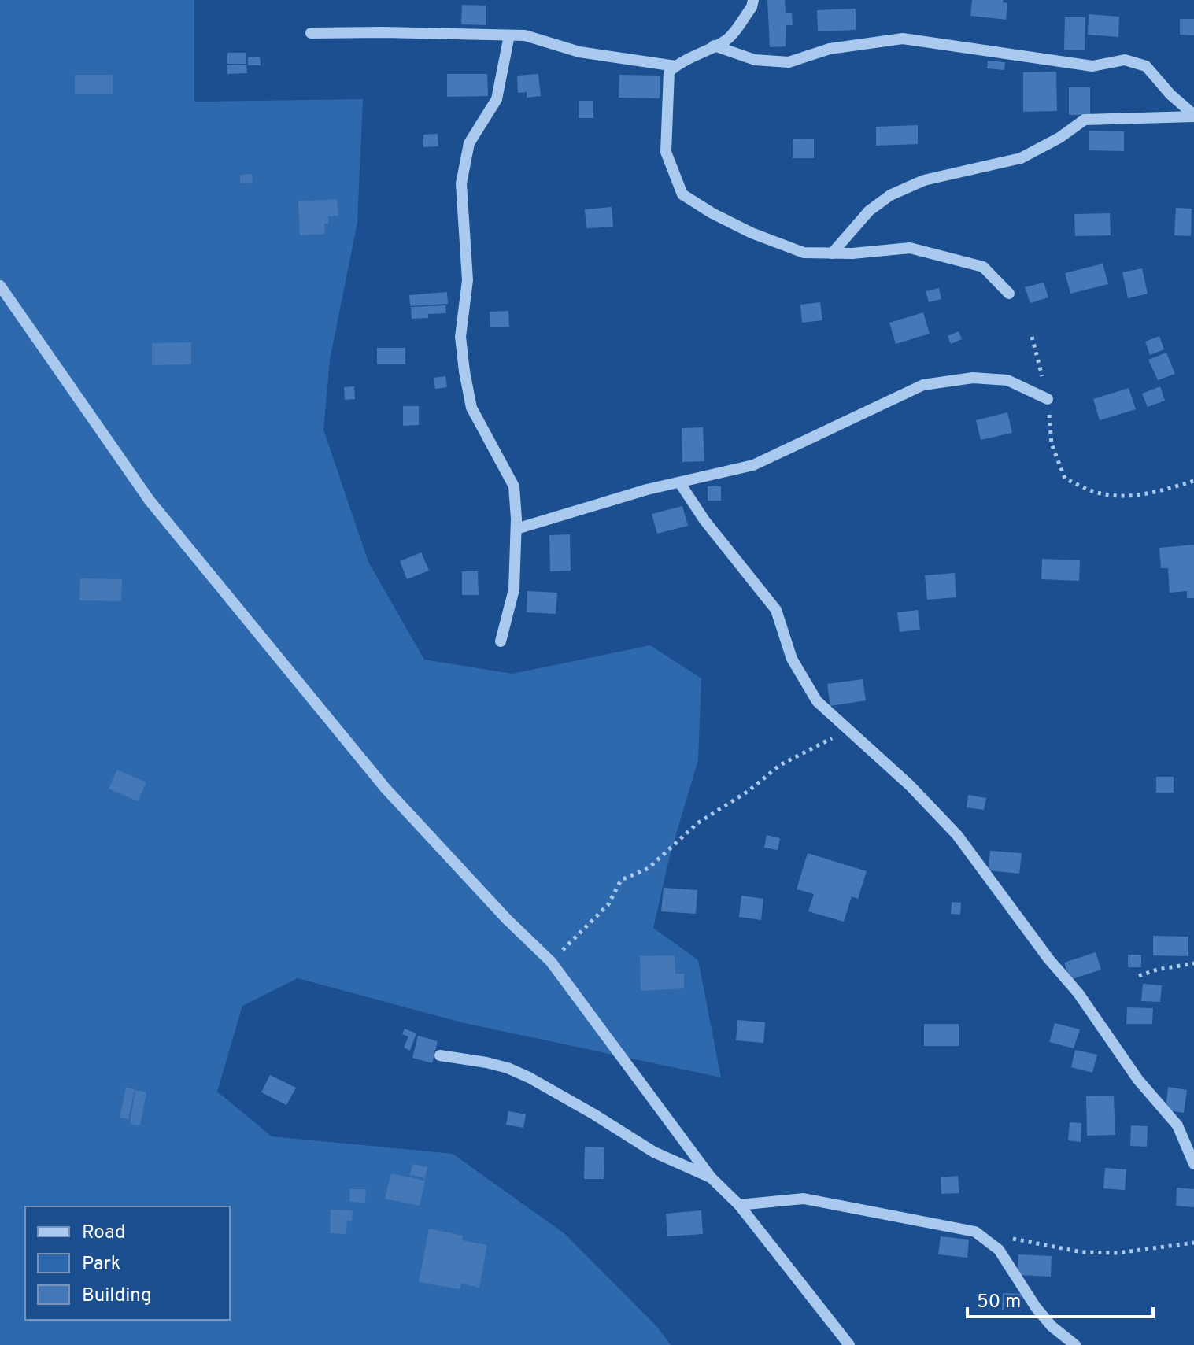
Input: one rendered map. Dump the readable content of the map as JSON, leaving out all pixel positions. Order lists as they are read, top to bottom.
{
  "legend": ["Road", "Park", "Building"],
  "scale_bar": "50 m"
}
